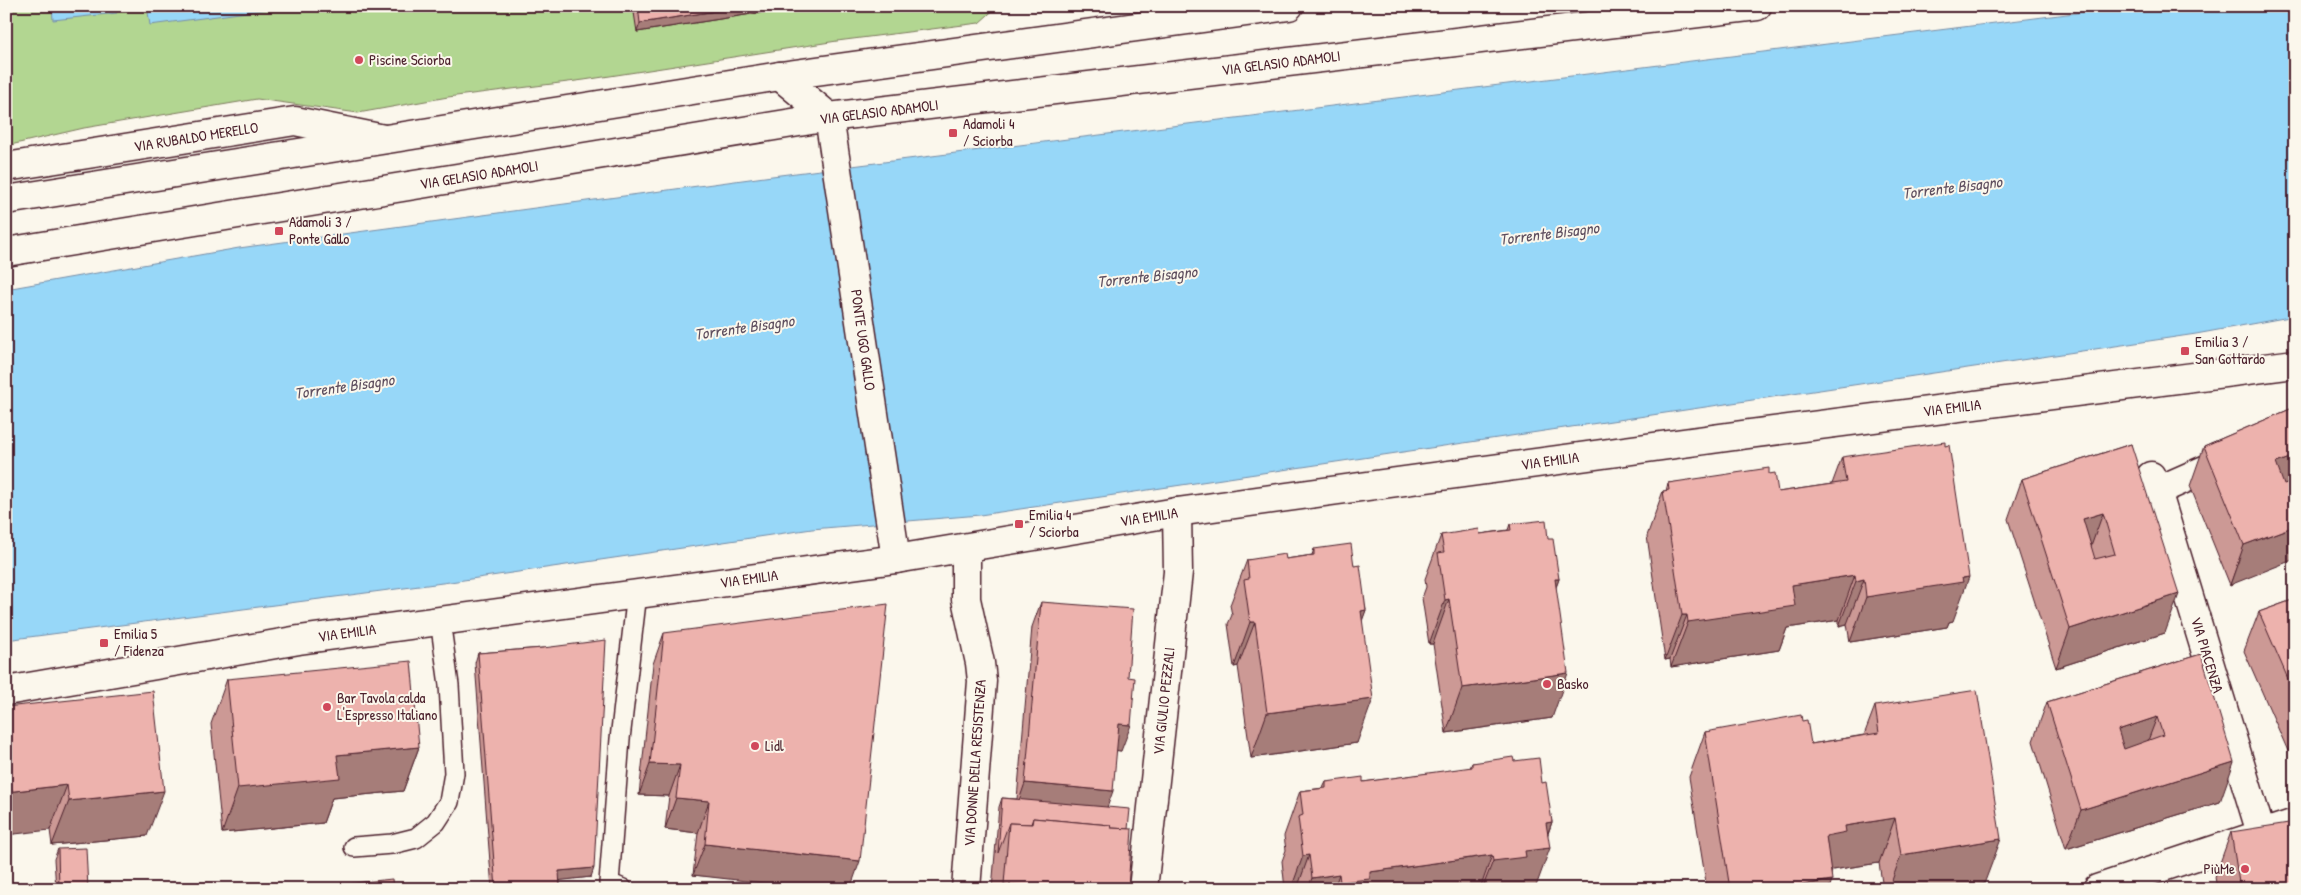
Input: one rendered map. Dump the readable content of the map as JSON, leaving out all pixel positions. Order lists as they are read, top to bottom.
{
  "streets": {
    "main road": [
      "VIA GELASIO ADAMOLI",
      "VIA RUBALDO MERELLO",
      "PONTE UGO GALLO",
      "VIA EMILIA",
      "VIA PIACENZA",
      "VIA GIULIO PEZZALI",
      "VIA DONNE DELLA RESISTENZA"
    ]
  },
  "crossings": [
    ["VIA GELASIO ADAMOLI", "PONTE UGO GALLO"],
    ["PONTE UGO GALLO", "VIA EMILIA"],
    ["VIA EMILIA", "VIA GIULIO PEZZALI"],
    ["VIA EMILIA", "VIA DONNE DELLA RESISTENZA"]
  ],
  "water": ["Torrente Bisagno"],
  "places": {
    "other": [
      "Piscine Sciorba",
      "Basko",
      "Bar Tavola calda L'Espresso Italiano",
      "Lidl",
      "PiùMe"
    ],
    "transit": [
      "Adamoli 4 / Sciorba",
      "Adamoli 3 / Ponte Gallo",
      "Emilia 3 / San Gottardo",
      "Emilia 4 / Sciorba",
      "Emilia 5 / Fidenza"
    ]
  }
}
